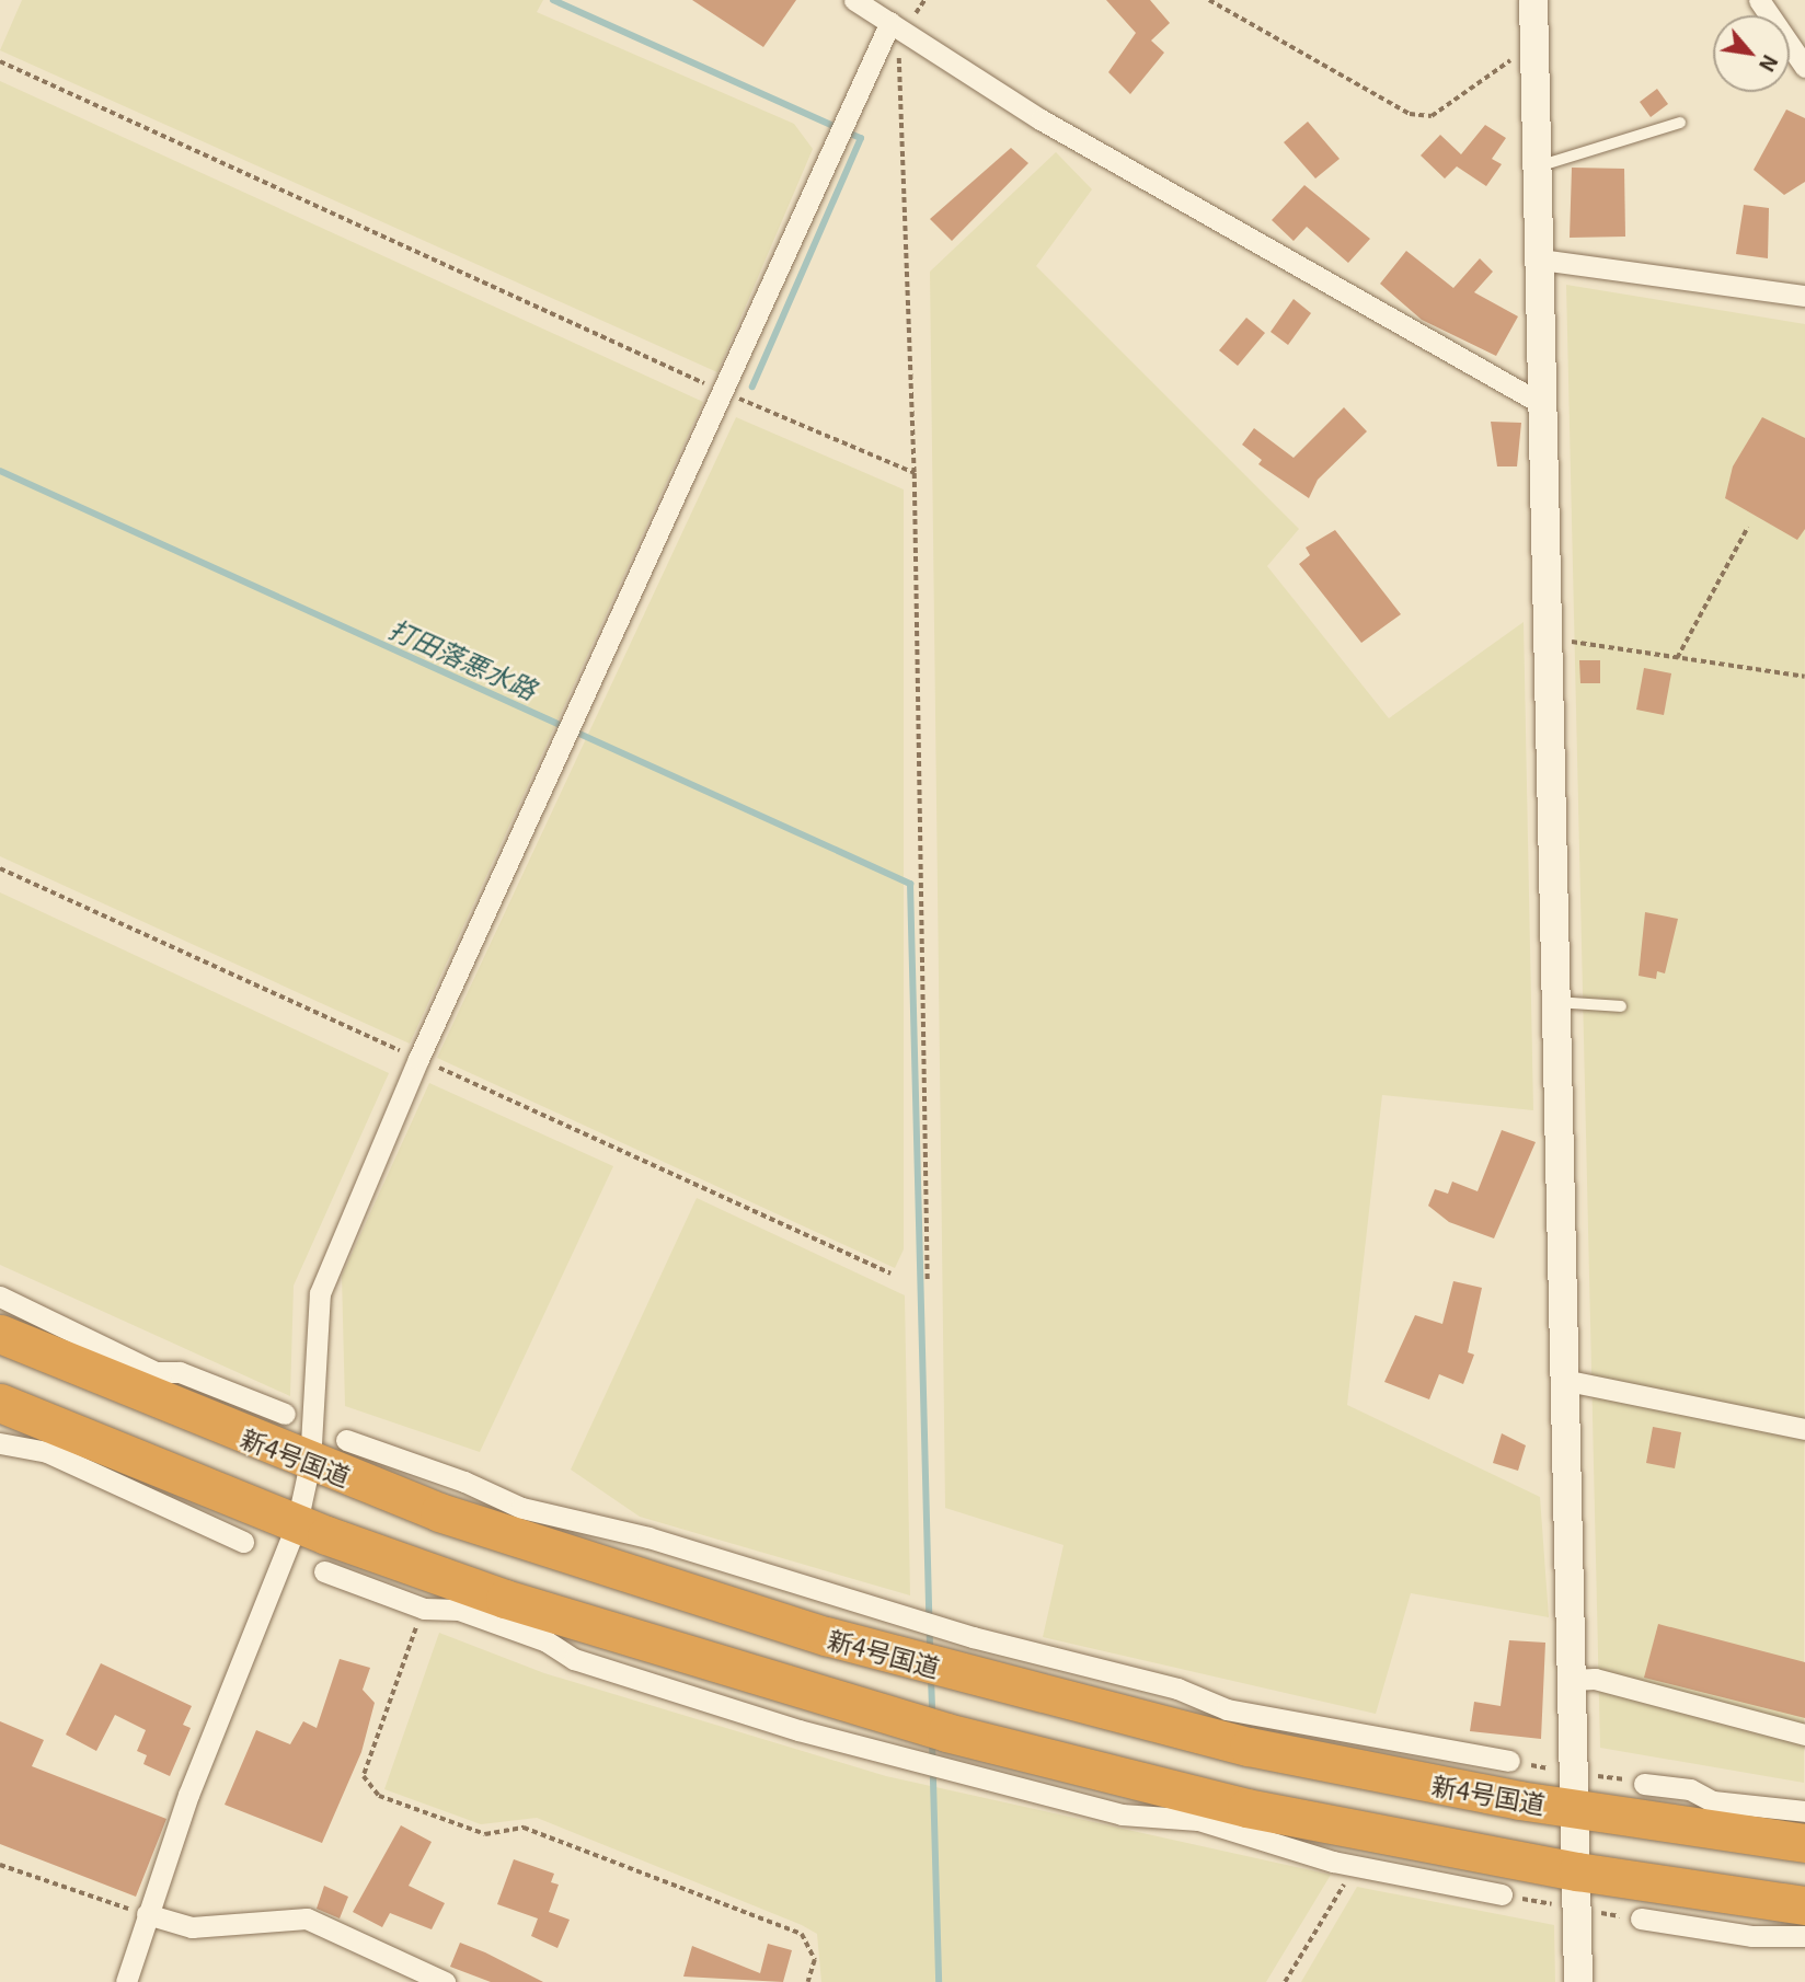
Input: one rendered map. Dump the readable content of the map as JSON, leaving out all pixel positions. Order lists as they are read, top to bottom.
{
  "streets": {
    "highway": ["新4号国道"]
  },
  "water": ["打田落悪水路"],
  "north": "bottom right"
}
